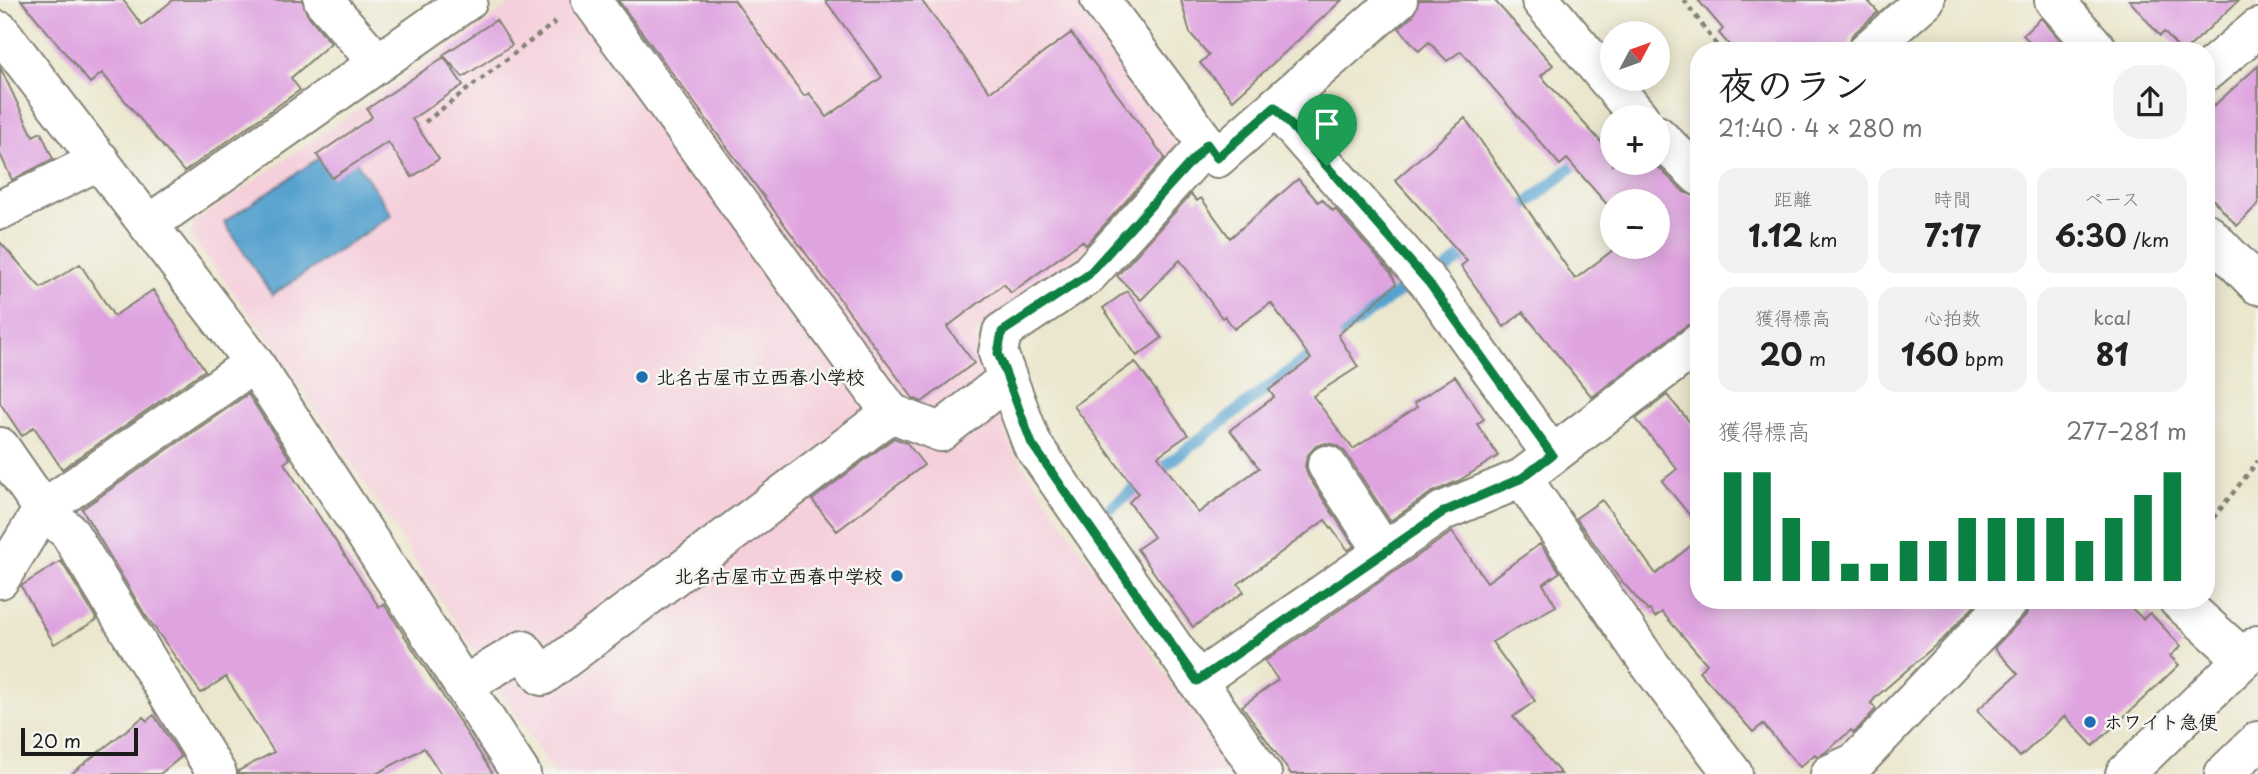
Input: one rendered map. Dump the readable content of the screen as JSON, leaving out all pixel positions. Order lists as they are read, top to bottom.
{
  "places": ["北名古屋市立西春小学校", "北名古屋市立西春中学校", "ホワイト急便"],
  "scale_bar": "20 m",
  "north": "top right",
  "page": {
    "map_buttons": ["+", "−"],
    "heading": ["夜のラン", "21:40 · 4 × 280 m"],
    "stats": [
      ["距離", "1.12 km"],
      ["時間", "7:17"],
      ["ペース", "6:30 /km"],
      ["獲得標高", "20 m"],
      ["心拍数", "160 bpm"],
      ["kcal", "81"]
    ],
    "chart": ["獲得標高", "277–281 m"],
    "scale": "20 m"
  }
}
